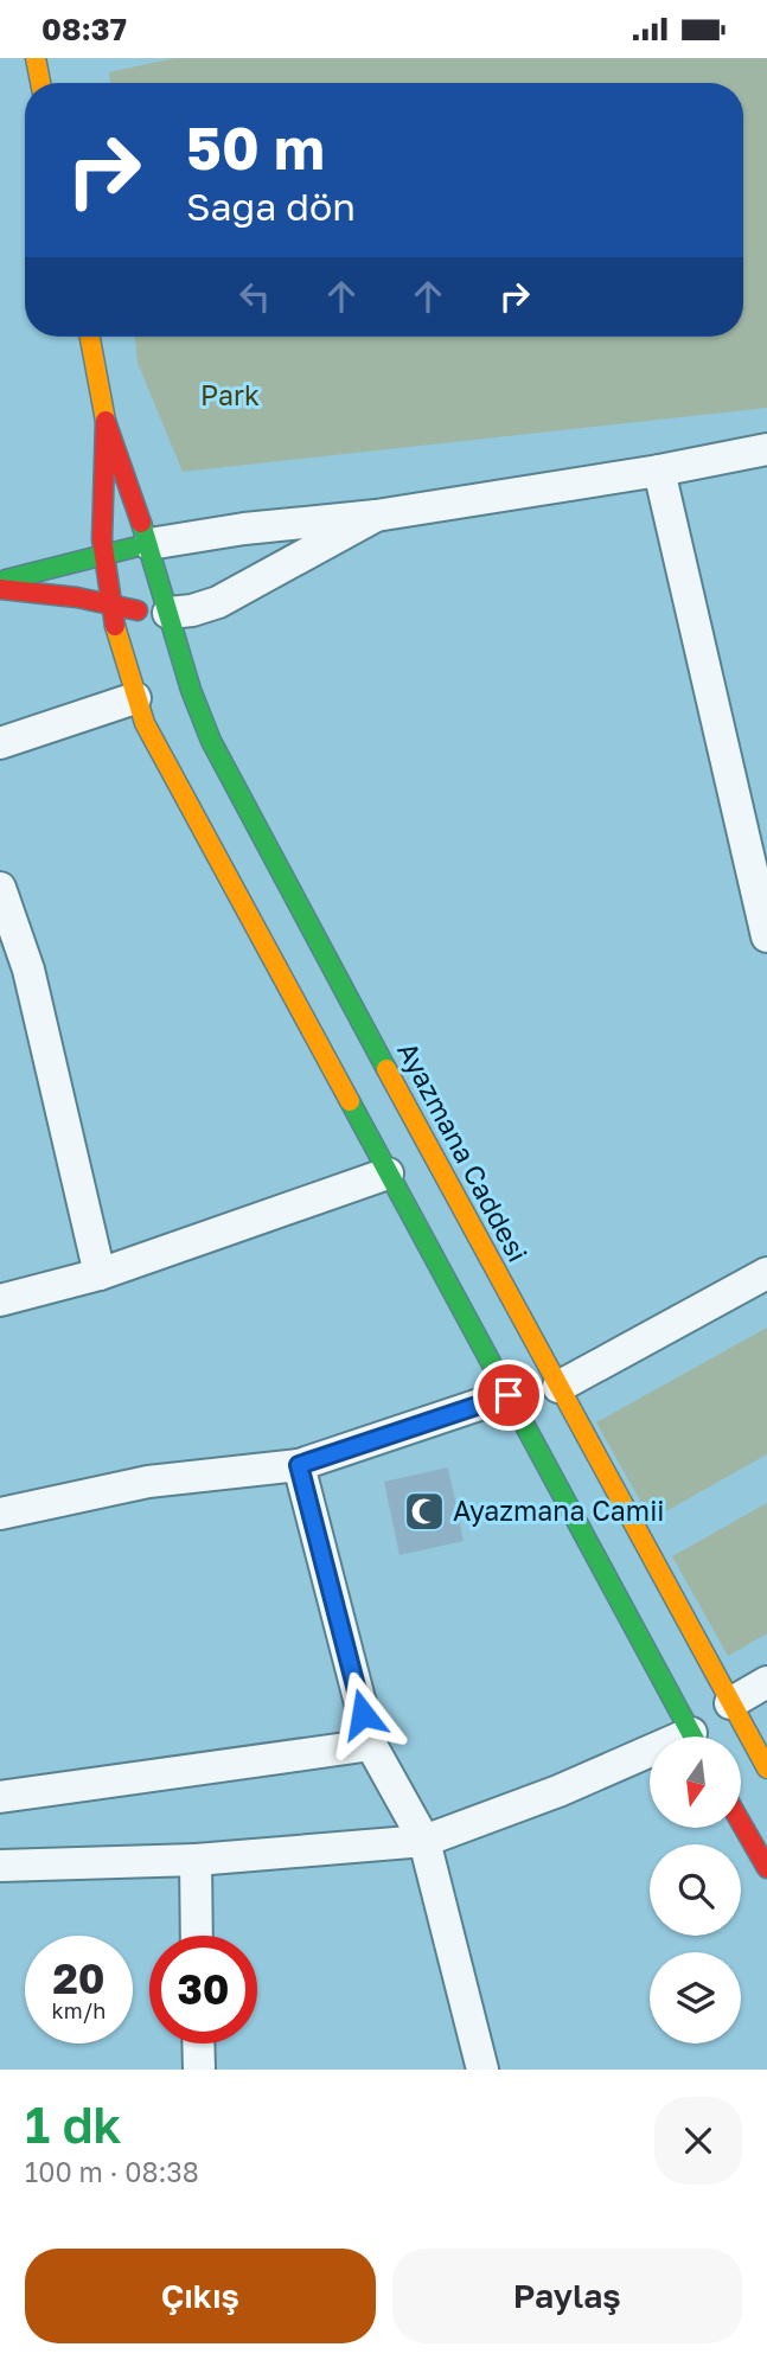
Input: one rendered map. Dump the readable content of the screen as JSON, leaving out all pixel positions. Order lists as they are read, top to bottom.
{
  "streets": {
    "main road": ["Ayazmana Caddesi"]
  },
  "parks": ["Park"],
  "places": {
    "mosque": ["Ayazmana Camii"]
  },
  "north": "bottom",
  "page": {
    "status": "08:37",
    "turn": ["50 m", "Sağa dön"],
    "speed": "20 km/h",
    "limit": "30",
    "heading": ["1 dk", "100 m · 08:38"],
    "buttons": ["Çıkış", "Paylaş"]
  }
}
